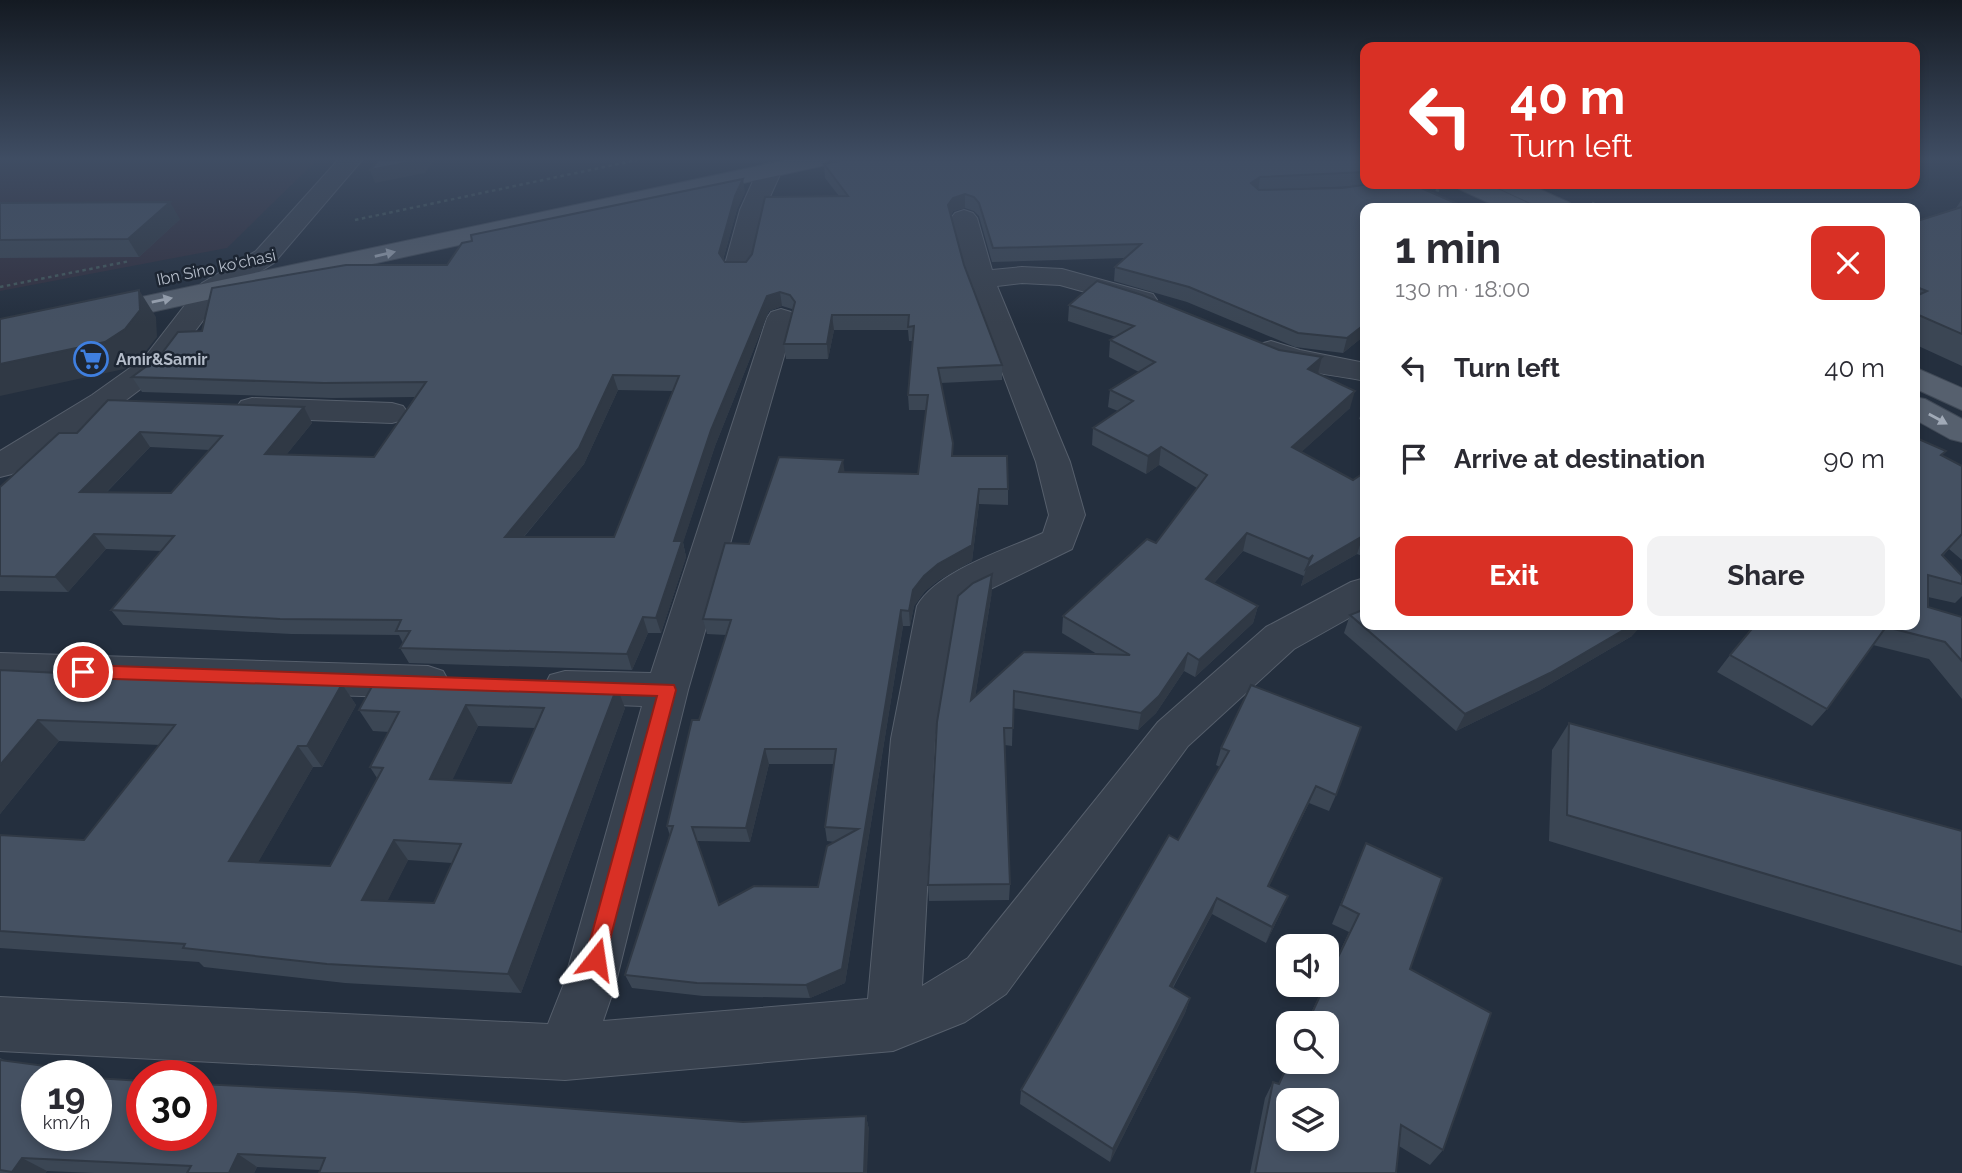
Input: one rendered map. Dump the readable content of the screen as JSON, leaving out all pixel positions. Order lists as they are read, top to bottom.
{
  "streets": {
    "main road": ["Ibn Sino ko'chasi"]
  },
  "places": {
    "supermarket": ["Amir&Samir"]
  },
  "page": {
    "turn": ["40 m", "Turn left"],
    "heading": ["1 min", "130 m · 18:00"],
    "list": [
      {
        "name": "Turn left",
        "value": "40 m"
      },
      {
        "name": "Arrive at destination",
        "value": "90 m"
      }
    ],
    "buttons": ["Exit", "Share"],
    "speed": "19 km/h",
    "limit": "30"
  }
}
